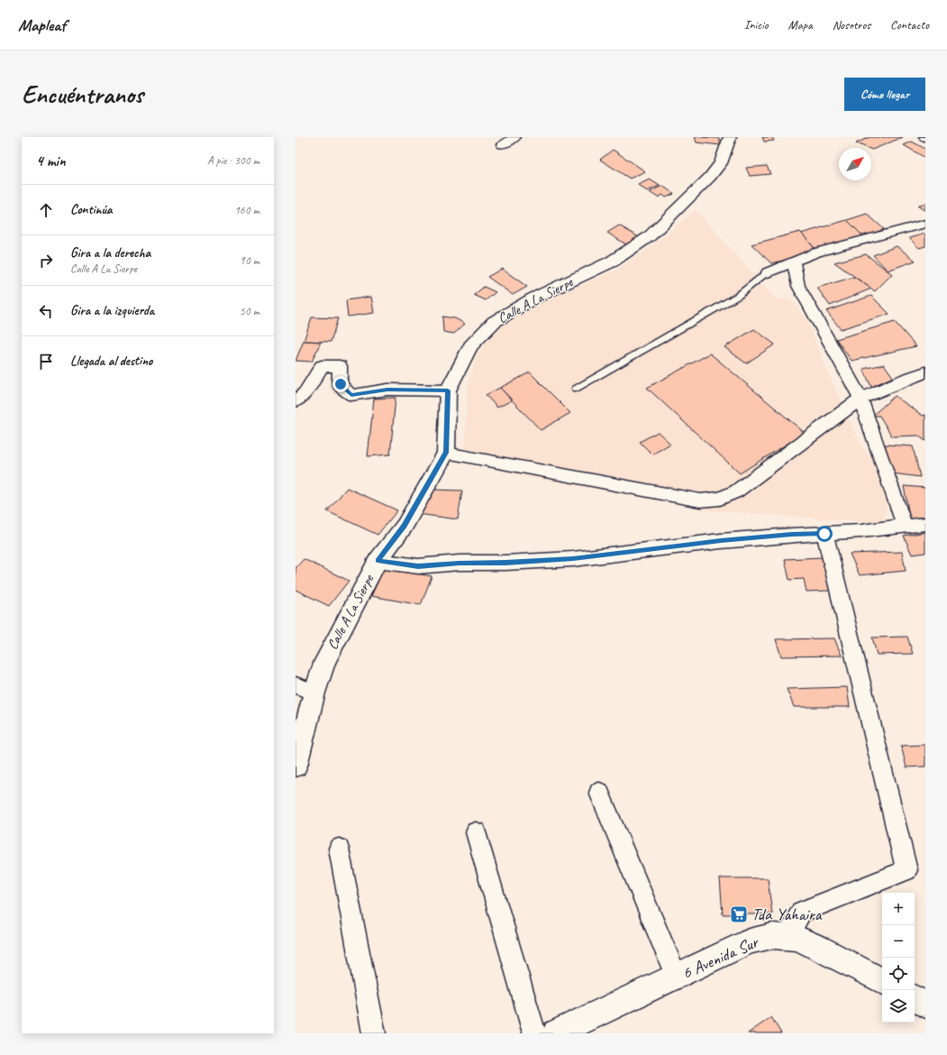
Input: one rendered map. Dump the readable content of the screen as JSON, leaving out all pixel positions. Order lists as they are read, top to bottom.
{
  "streets": {
    "street": ["Calle A La Sierpe", "6 Avenida Sur"]
  },
  "places": {
    "supermarket": ["Tda Yahaira"]
  },
  "north": "top right",
  "page": {
    "header": "Mapleaf",
    "nav": [
      "Inicio",
      "Mapa",
      "Nosotros",
      "Contacto"
    ],
    "buttons": "Cómo llegar",
    "title": "Encuéntranos",
    "heading": ["4 min", "A pie · 300 m"],
    "list": [
      ["Continúa", "160 m"],
      ["Gira a la derecha", "Calle A La Sierpe", "90 m"],
      ["Gira a la izquierda", "50 m"],
      "Llegada al destino"
    ],
    "map_buttons": ["+", "−"]
  }
}
